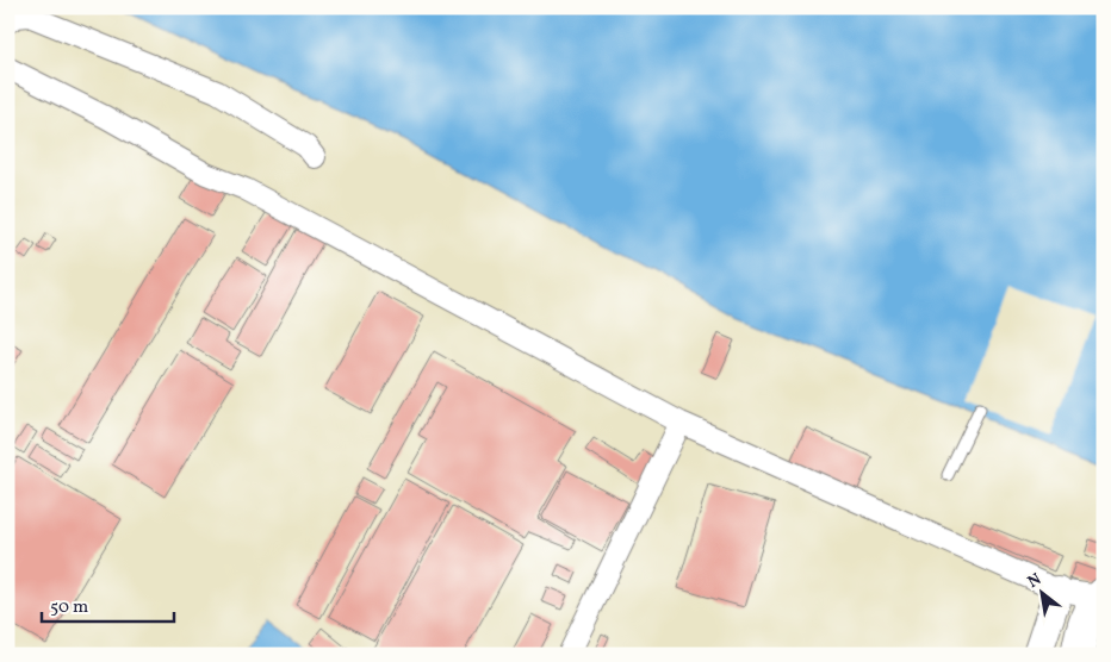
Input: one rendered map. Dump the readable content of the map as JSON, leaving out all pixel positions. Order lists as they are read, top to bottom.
{
  "scale_bar": "50 m",
  "north": "top left"
}
